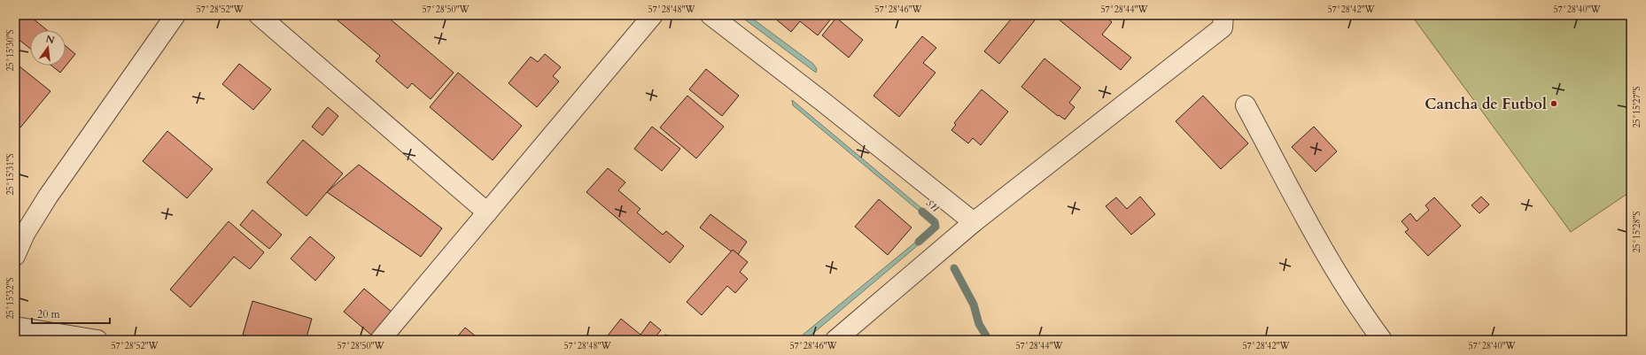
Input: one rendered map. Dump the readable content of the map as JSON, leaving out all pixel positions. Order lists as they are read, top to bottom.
{
  "water": ["sn"],
  "places": ["Cancha de Futbol"],
  "scale_bar": "20 m",
  "north": "top",
  "coordinates": [
    "57°28'52\"W",
    "57°28'50\"W",
    "57°28'48\"W",
    "57°28'46\"W",
    "57°28'44\"W",
    "57°28'42\"W",
    "57°28'40\"W",
    "25°15'30\"S",
    "25°15'27\"S",
    "25°15'31\"S",
    "25°15'28\"S",
    "25°15'32\"S"
  ]
}
